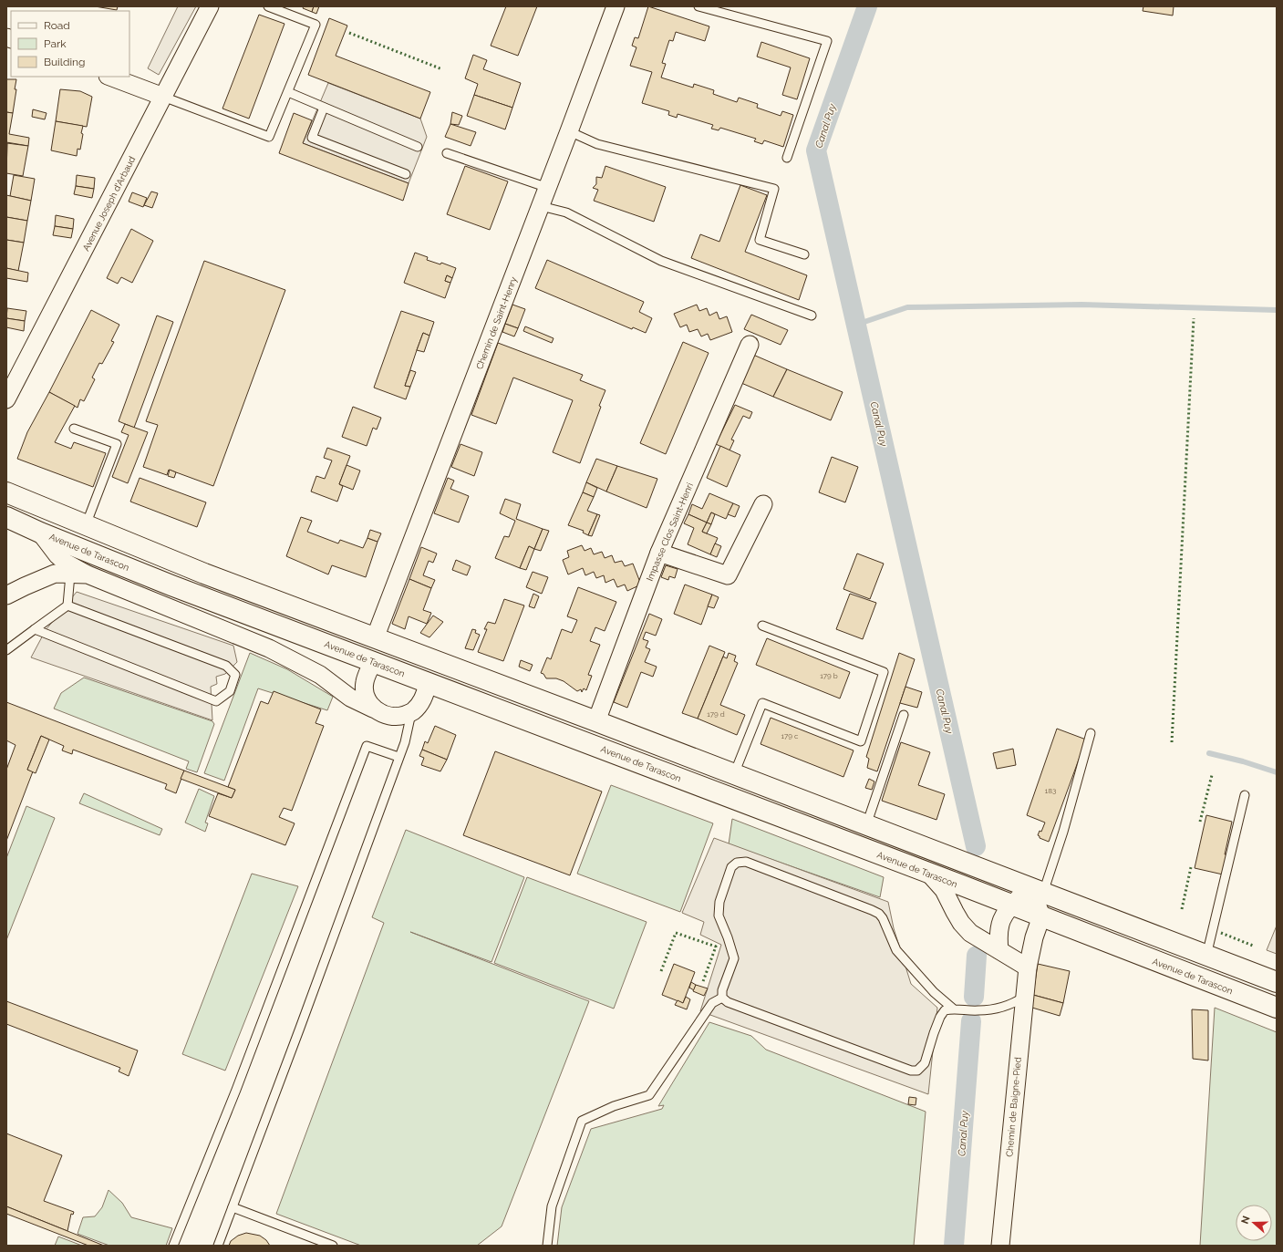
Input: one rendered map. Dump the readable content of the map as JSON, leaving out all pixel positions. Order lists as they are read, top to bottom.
{
  "streets": {
    "main road": ["Avenue de Tarascon"],
    "street": [
      "Avenue Joseph d'Arbaud",
      "Chemin de Saint-Henry",
      "Impasse Clos Saint-Henri",
      "Chemin de Baigne-Pied"
    ]
  },
  "crossings": [
    ["Avenue de Tarascon", "Chemin de Baigne-Pied"]
  ],
  "water": ["Canal Puy"],
  "house_numbers": [
    "179 b",
    "179 d",
    "179 c",
    "183"
  ],
  "legend": ["Road", "Park", "Building"],
  "north": "left"
}
